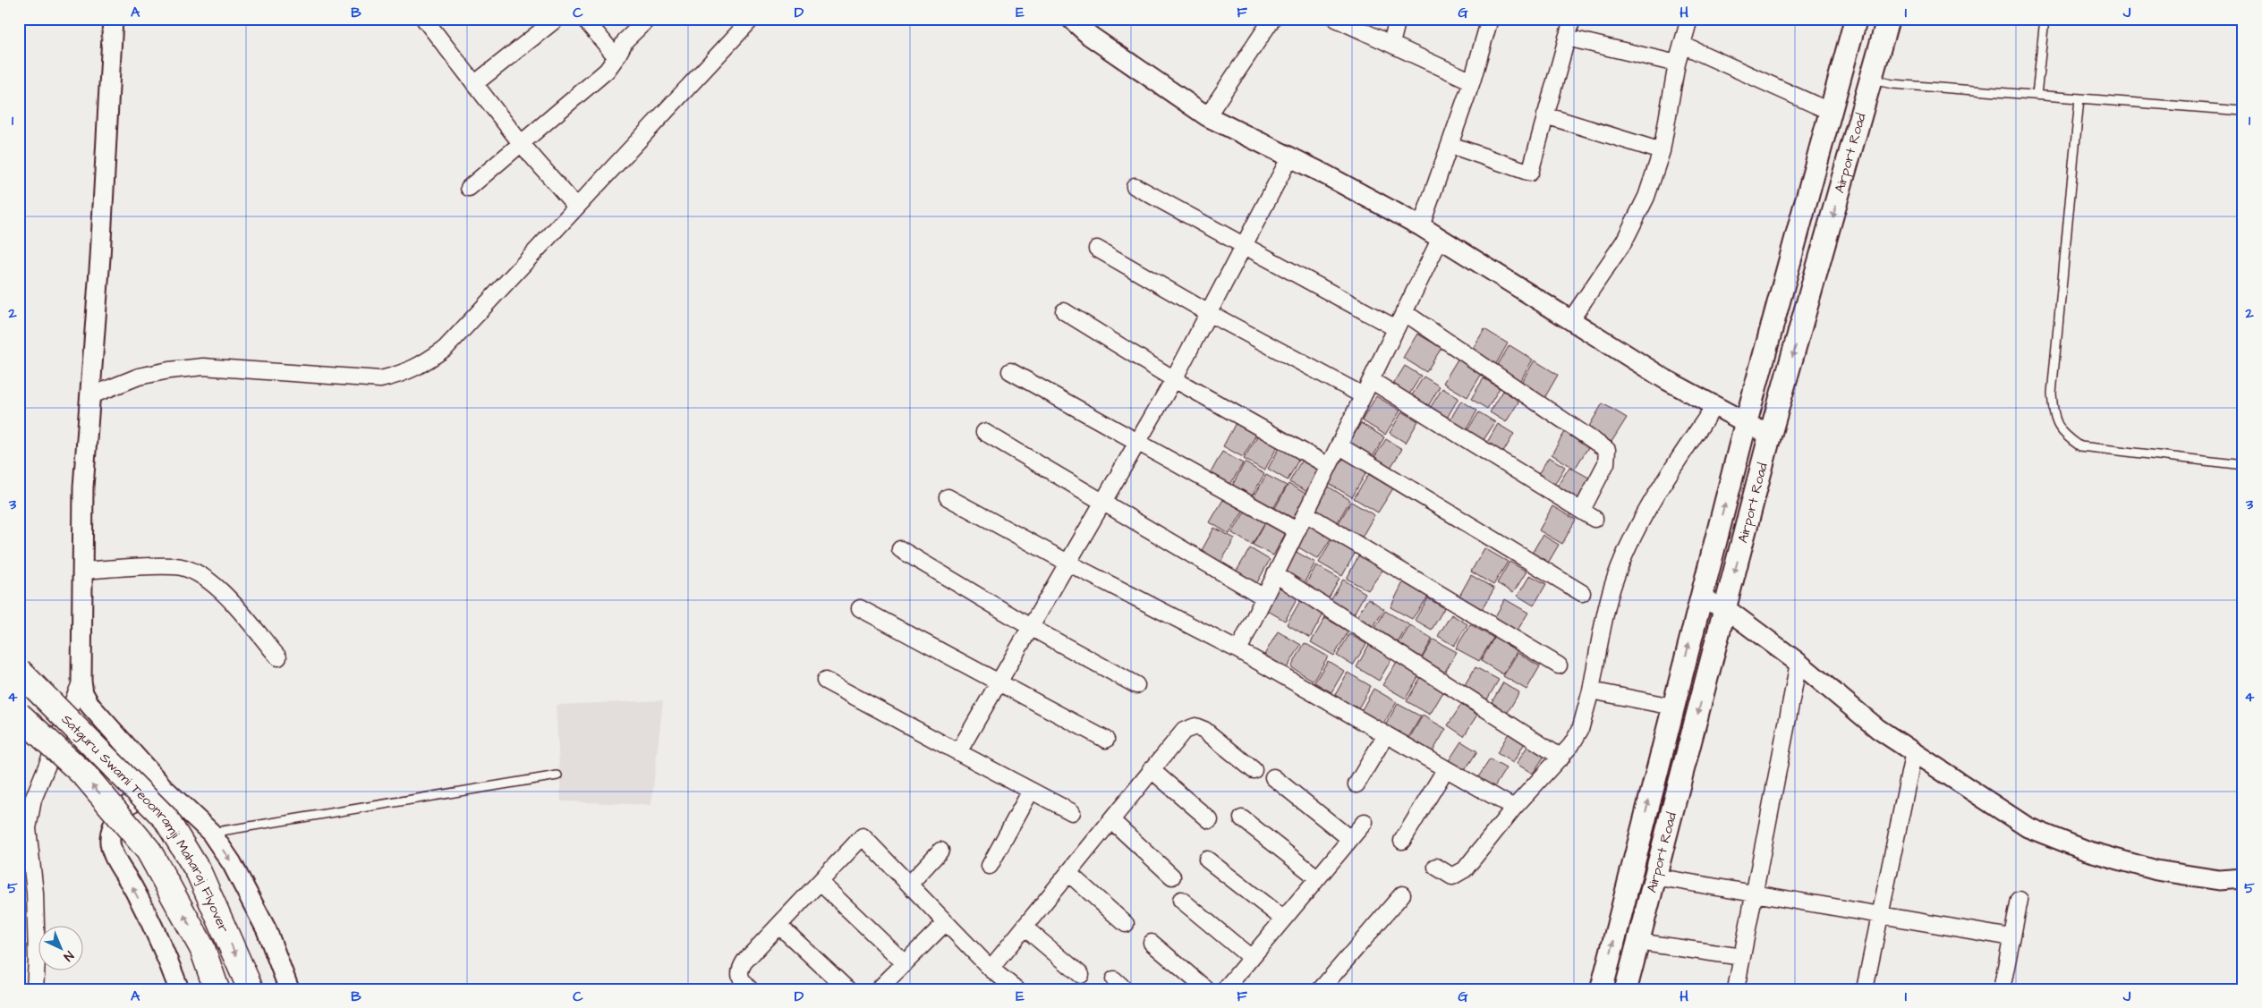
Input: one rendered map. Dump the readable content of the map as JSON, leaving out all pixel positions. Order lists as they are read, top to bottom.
{
  "streets": {
    "main road": ["Airport Road", "Satguru Swami Teoonramji Maharaj Flyover"]
  },
  "north": "bottom right",
  "grid": {
    "columns": [
      "A",
      "B",
      "C",
      "D",
      "E",
      "F",
      "G",
      "H",
      "I",
      "J"
    ],
    "rows": [
      "1",
      "2",
      "3",
      "4",
      "5"
    ]
  }
}
